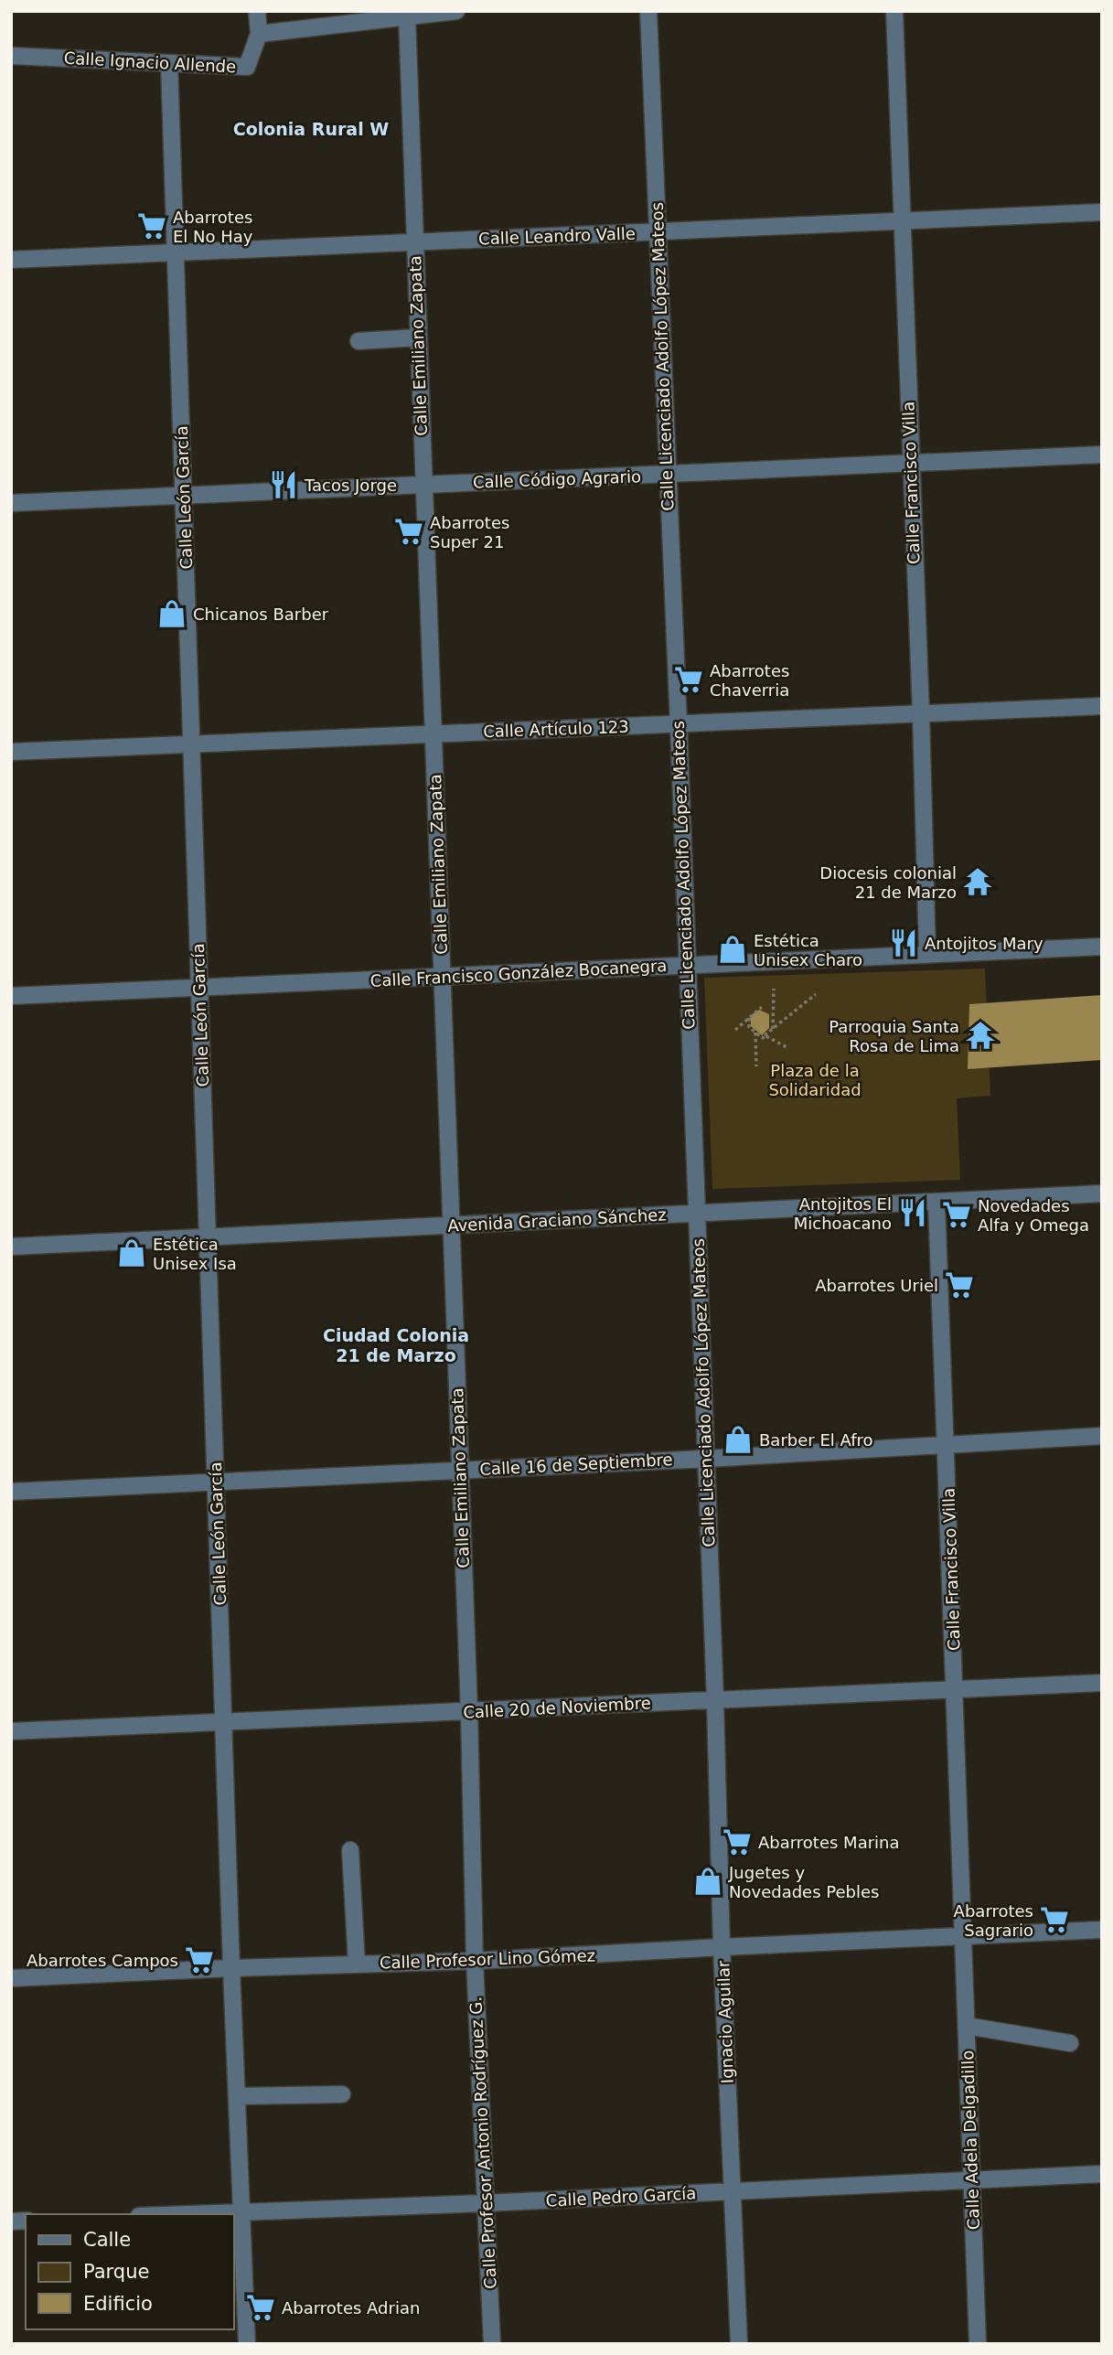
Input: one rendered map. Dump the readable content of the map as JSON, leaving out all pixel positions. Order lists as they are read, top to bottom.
{
  "streets": {
    "street": [
      "Calle Ignacio Allende",
      "Calle Leandro Valle",
      "Calle Emiliano Zapata",
      "Calle Licenciado Adolfo López Mateos",
      "Calle Código Agrario",
      "Calle Francisco Villa",
      "Calle León García",
      "Calle Artículo 123",
      "Calle Francisco González Bocanegra",
      "Avenida Graciano Sánchez",
      "Calle 16 de Septiembre",
      "Calle 20 de Noviembre",
      "Calle Profesor Lino Gómez",
      "Ignacio Aguilar",
      "Calle Adela Delgadillo",
      "Calle Profesor Antonio Rodríguez G.",
      "Calle Pedro García"
    ]
  },
  "crossings": [
    ["Calle Ignacio Allende", "Calle León García"],
    ["Calle Leandro Valle", "Calle Emiliano Zapata"],
    ["Calle Leandro Valle", "Calle Licenciado Adolfo López Mateos"],
    ["Calle Leandro Valle", "Calle Francisco Villa"],
    ["Calle Leandro Valle", "Calle León García"],
    ["Calle Emiliano Zapata", "Calle Código Agrario"],
    ["Calle Emiliano Zapata", "Calle Artículo 123"],
    ["Calle Emiliano Zapata", "Calle Francisco González Bocanegra"],
    ["Calle Emiliano Zapata", "Avenida Graciano Sánchez"],
    ["Calle Emiliano Zapata", "Calle 16 de Septiembre"],
    ["Calle Emiliano Zapata", "Calle 20 de Noviembre"],
    ["Calle Emiliano Zapata", "Calle Profesor Antonio Rodríguez G."],
    ["Calle Licenciado Adolfo López Mateos", "Calle Código Agrario"],
    ["Calle Licenciado Adolfo López Mateos", "Calle Artículo 123"],
    ["Calle Licenciado Adolfo López Mateos", "Calle Francisco González Bocanegra"],
    ["Calle Licenciado Adolfo López Mateos", "Avenida Graciano Sánchez"],
    ["Calle Licenciado Adolfo López Mateos", "Calle 16 de Septiembre"],
    ["Calle Licenciado Adolfo López Mateos", "Calle 20 de Noviembre"],
    ["Calle Licenciado Adolfo López Mateos", "Ignacio Aguilar"],
    ["Calle Código Agrario", "Calle Francisco Villa"],
    ["Calle Código Agrario", "Calle León García"],
    ["Calle Francisco Villa", "Calle Artículo 123"],
    ["Calle Francisco Villa", "Calle Francisco González Bocanegra"],
    ["Calle Francisco Villa", "Avenida Graciano Sánchez"],
    ["Calle Francisco Villa", "Calle 16 de Septiembre"],
    ["Calle Francisco Villa", "Calle 20 de Noviembre"],
    ["Calle Francisco Villa", "Calle Profesor Lino Gómez"],
    ["Calle Francisco Villa", "Calle Adela Delgadillo"],
    ["Calle León García", "Calle Artículo 123"],
    ["Calle León García", "Calle Francisco González Bocanegra"],
    ["Calle León García", "Avenida Graciano Sánchez"],
    ["Calle León García", "Calle 16 de Septiembre"],
    ["Calle León García", "Calle 20 de Noviembre"],
    ["Calle León García", "Calle Profesor Lino Gómez"],
    ["Calle León García", "Calle Pedro García"],
    ["Calle 20 de Noviembre", "Ignacio Aguilar"],
    ["Calle 20 de Noviembre", "Calle Profesor Antonio Rodríguez G."],
    ["Calle Profesor Lino Gómez", "Ignacio Aguilar"],
    ["Calle Profesor Lino Gómez", "Calle Adela Delgadillo"],
    ["Calle Profesor Lino Gómez", "Calle Profesor Antonio Rodríguez G."],
    ["Ignacio Aguilar", "Calle Pedro García"],
    ["Calle Adela Delgadillo", "Calle Pedro García"],
    ["Calle Profesor Antonio Rodríguez G.", "Calle Pedro García"]
  ],
  "districts": ["Colonia Rural W", "Ciudad Colonia 21 de Marzo"],
  "parks": ["Plaza de la Solidaridad"],
  "places": {
    "supermarket": [
      "Abarrotes El No Hay",
      "Abarrotes Super 21",
      "Abarrotes Chaverria",
      "Novedades Alfa y Omega",
      "Abarrotes Uriel",
      "Abarrotes Marina",
      "Abarrotes Sagrario",
      "Abarrotes Campos",
      "Abarrotes Adrian"
    ],
    "restaurant": ["Tacos Jorge", "Antojitos Mary", "Antojitos El Michoacano"],
    "shop": [
      "Chicanos Barber",
      "Estética Unisex Charo",
      "Estética Unisex Isa",
      "Barber El Afro",
      "Jugetes y Novedades Pebles"
    ],
    "temple": ["Diocesis colonial 21 de Marzo", "Parroquia Santa Rosa de Lima"]
  },
  "legend": ["Calle", "Parque", "Edificio"]
}
